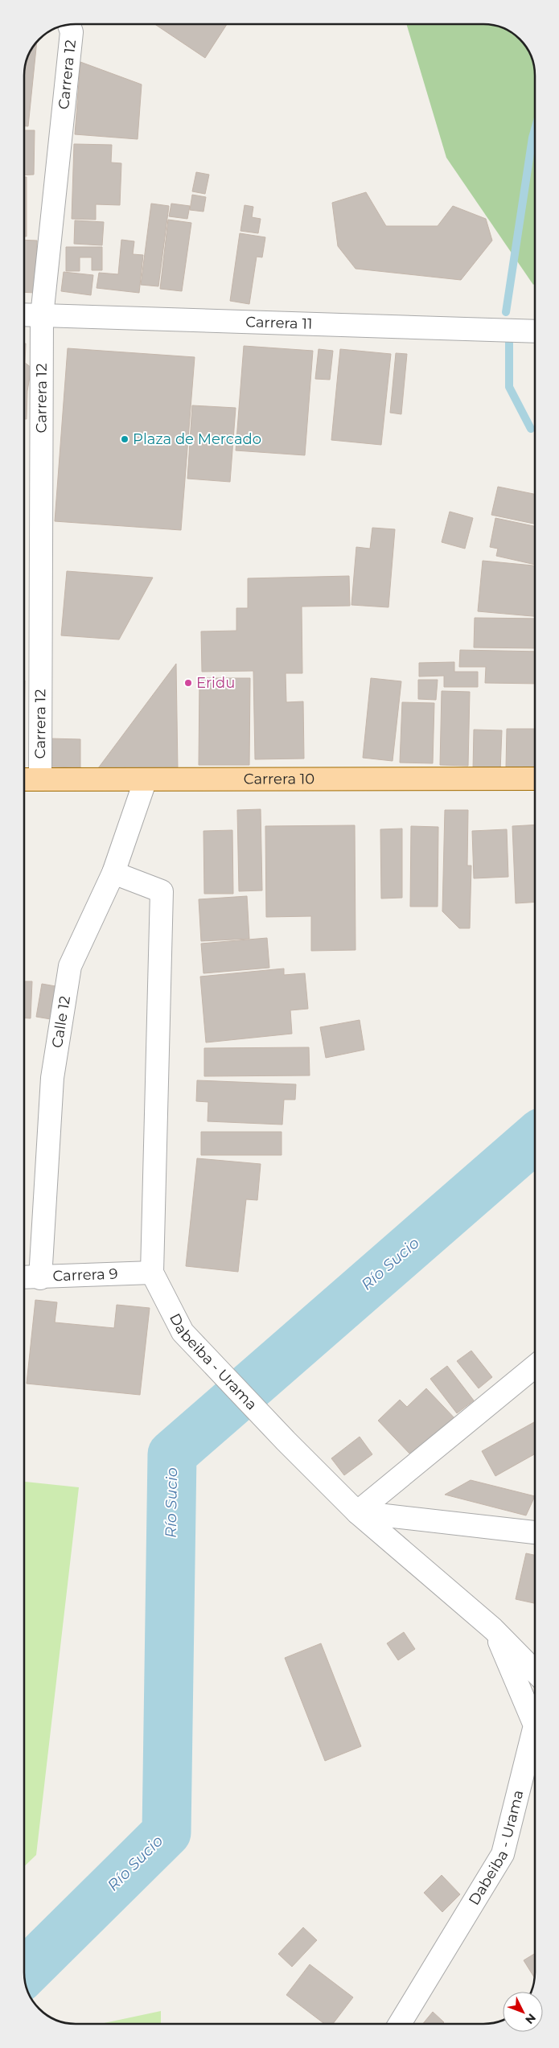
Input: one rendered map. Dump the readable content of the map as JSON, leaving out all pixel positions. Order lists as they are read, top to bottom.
{
  "streets": {
    "main road": ["Carrera 10"],
    "street": [
      "Carrera 12",
      "Carrera 11",
      "Calle 12",
      "Carrera 9",
      "Dabeiba - Urama"
    ]
  },
  "crossings": [
    ["Carrera 12", "Carrera 11"],
    ["Carrera 12", "Carrera 10"],
    ["Carrera 10", "Calle 12"],
    ["Calle 12", "Carrera 9"],
    ["Carrera 9", "Dabeiba - Urama"]
  ],
  "water": ["Río Sucio"],
  "places": ["Plaza de Mercado", "Eridu"],
  "north": "bottom right"
}
